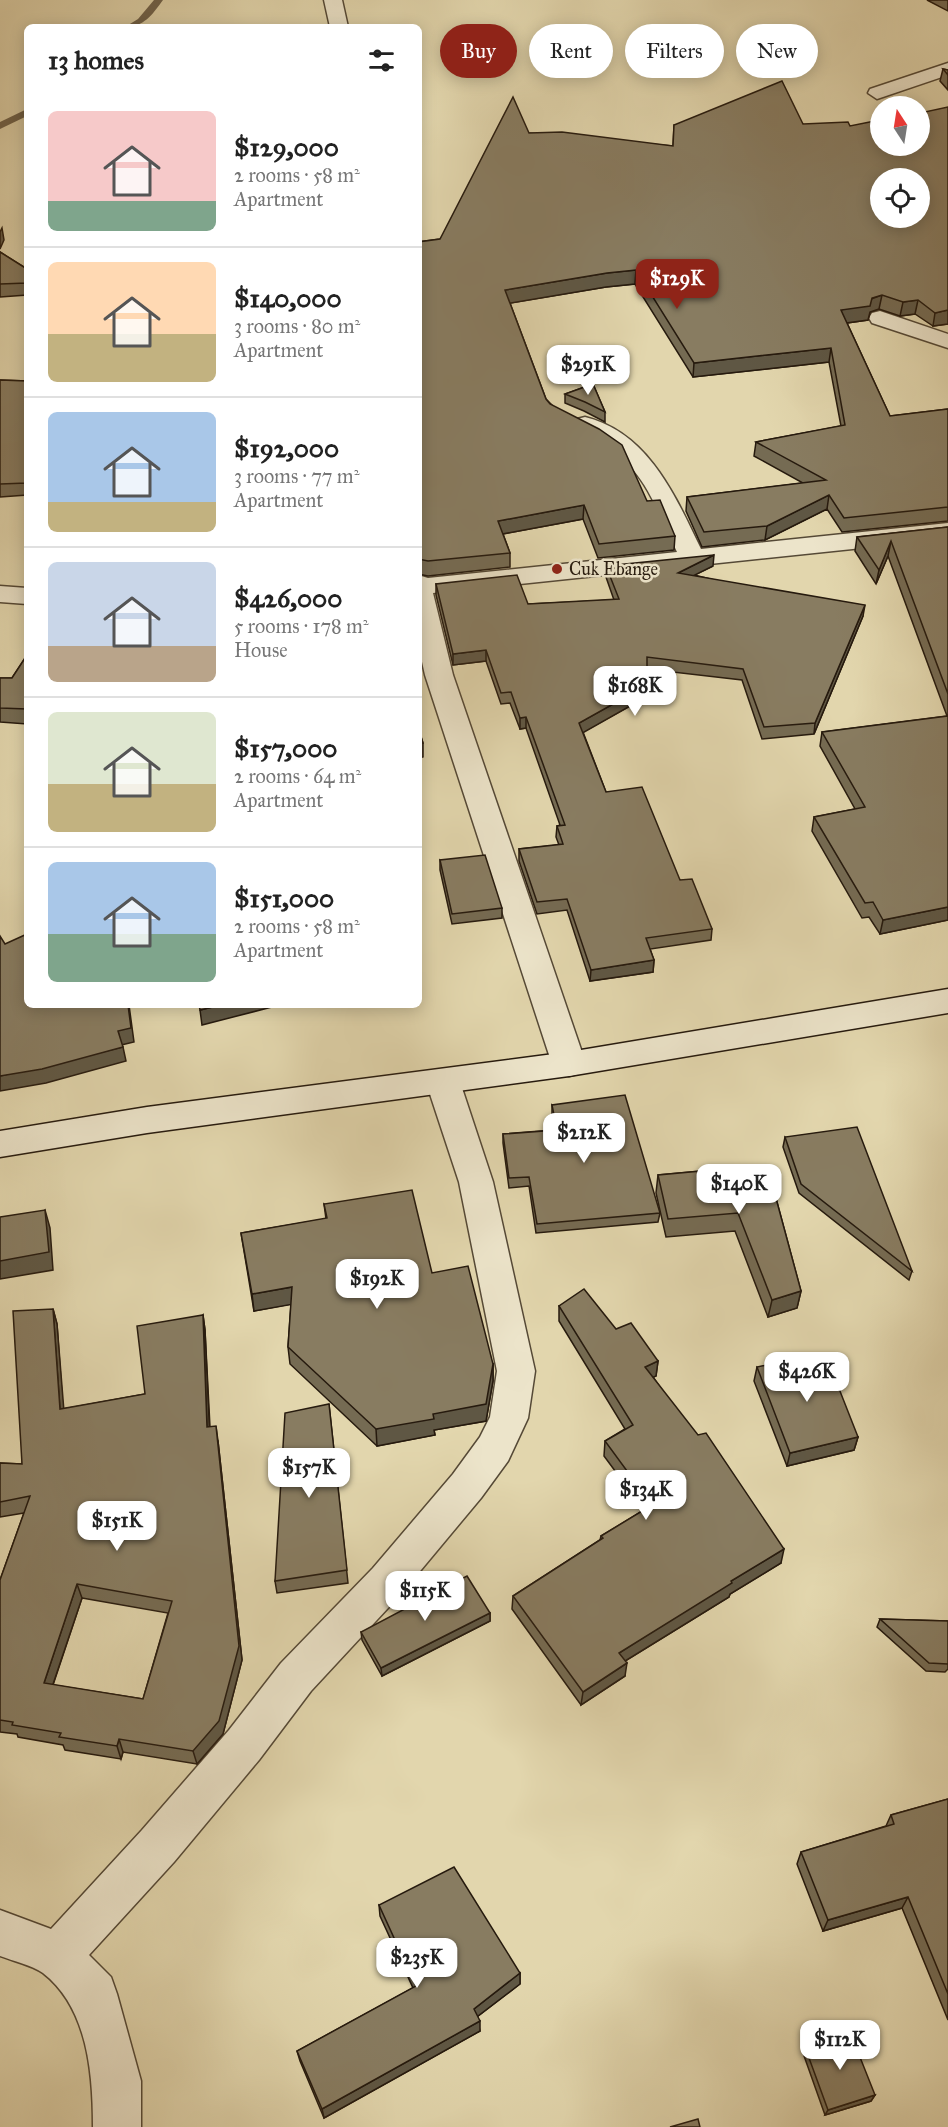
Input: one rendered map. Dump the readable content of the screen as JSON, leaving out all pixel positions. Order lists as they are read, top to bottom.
{
  "places": ["Cuk Ebange"],
  "north": "top",
  "page": {
    "chip": [
      "Buy",
      "Rent",
      "Filters",
      "New"
    ],
    "heading": "13 homes",
    "list": [
      {
        "name": "$129,000",
        "note": "2 rooms · 58 m² · Apartment"
      },
      {
        "name": "$140,000",
        "note": "3 rooms · 80 m² · Apartment"
      },
      {
        "name": "$192,000",
        "note": "3 rooms · 77 m² · Apartment"
      },
      {
        "name": "$426,000",
        "note": "5 rooms · 178 m² · House"
      },
      {
        "name": "$157,000",
        "note": "2 rooms · 64 m² · Apartment"
      },
      {
        "name": "$151,000",
        "note": "2 rooms · 58 m² · Apartment"
      }
    ],
    "price": [
      "$129K",
      "$291K",
      "$168K",
      "$212K",
      "$140K",
      "$192K",
      "$426K",
      "$157K",
      "$134K",
      "$151K",
      "$115K",
      "$235K",
      "$112K"
    ]
  }
}
